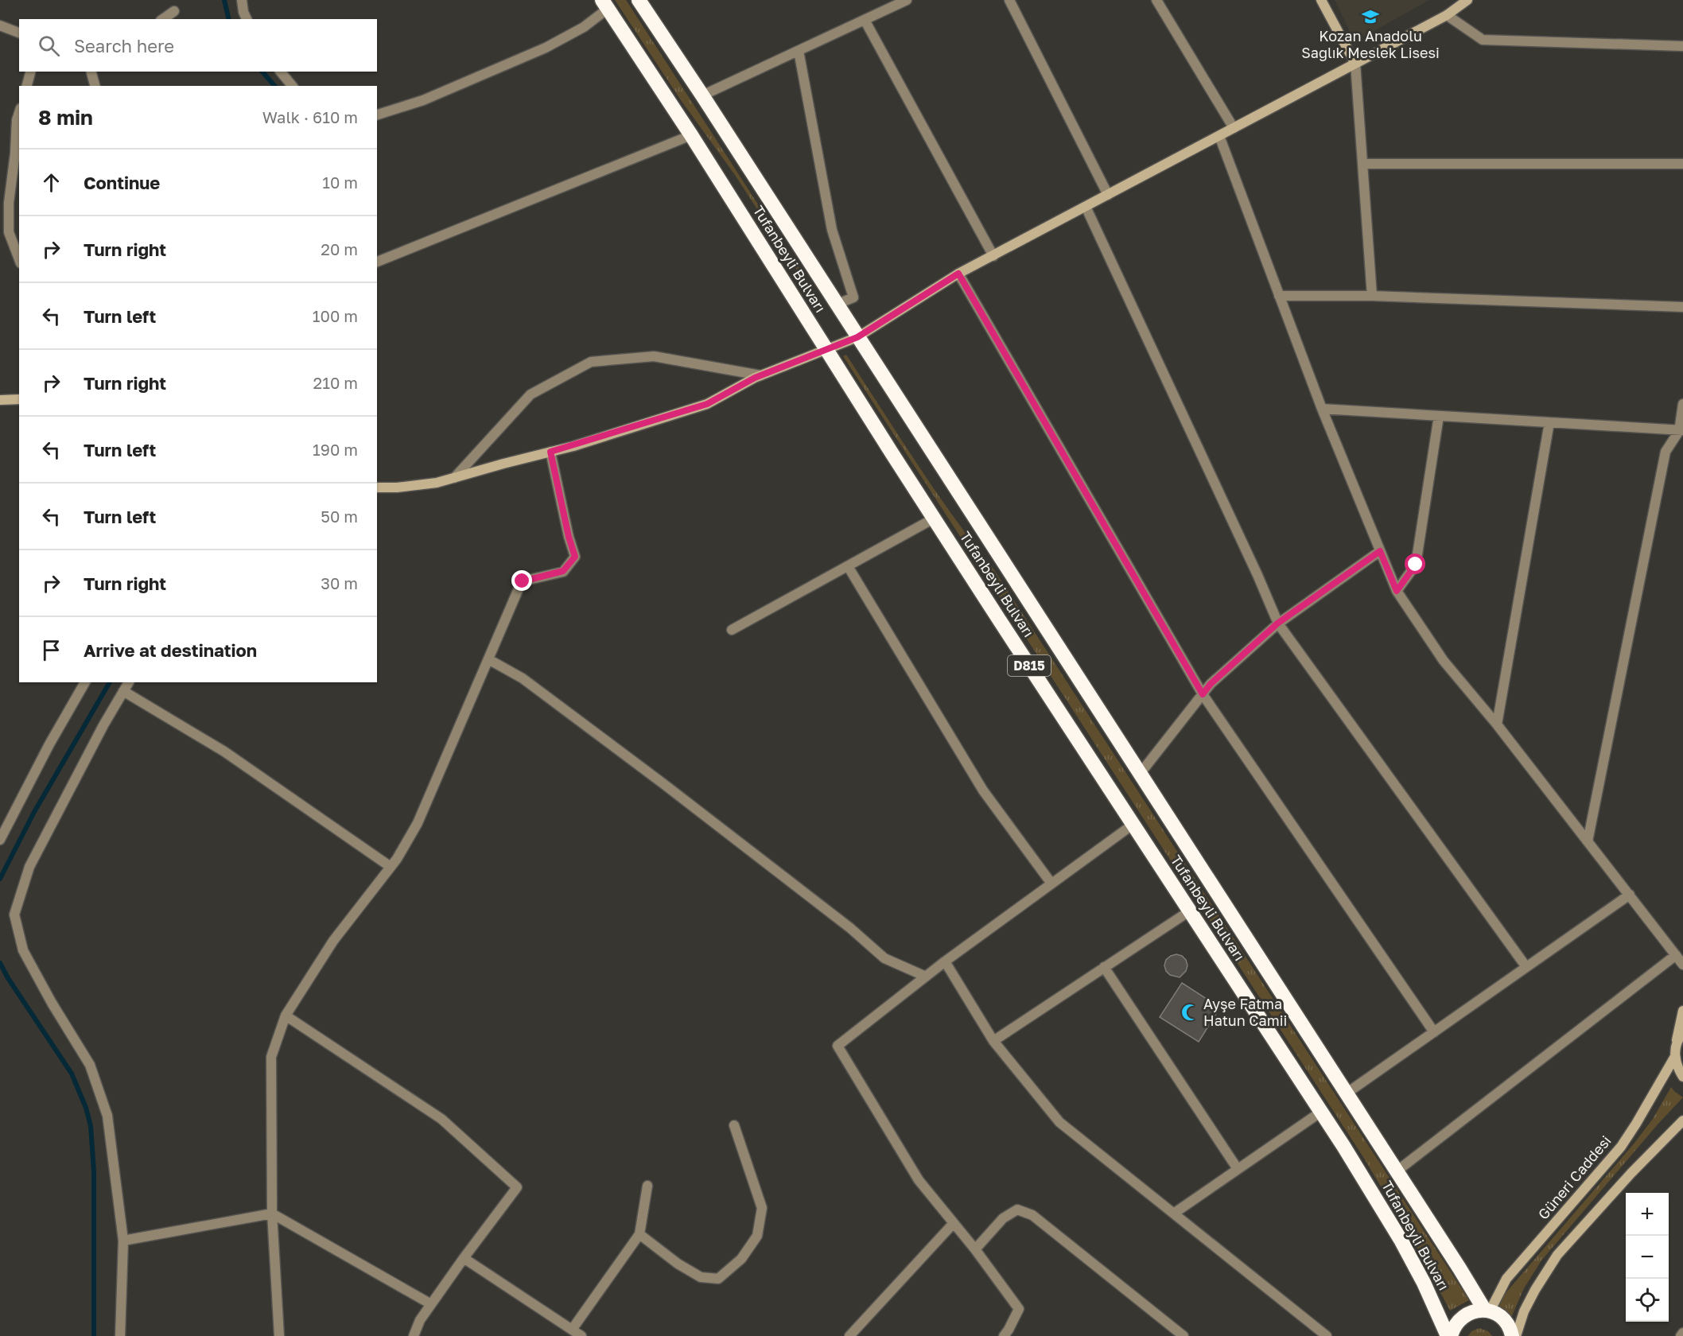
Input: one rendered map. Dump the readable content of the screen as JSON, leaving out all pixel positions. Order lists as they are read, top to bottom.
{
  "streets": {
    "highway": ["Tufanbeyli Bulvarı", "D815"],
    "street": ["Güneri Caddesi"]
  },
  "crossings": [
    ["Tufanbeyli Bulvarı", "Güneri Caddesi"]
  ],
  "places": {
    "school or university": ["Kozan Anadolu Sağlık Meslek Lisesi"],
    "mosque": ["Ayşe Fatma Hatun Camii"]
  },
  "page": {
    "search": "Search here",
    "heading": ["8 min", "Walk · 610 m"],
    "list": [
      ["Continue", "10 m"],
      ["Turn right", "20 m"],
      ["Turn left", "100 m"],
      ["Turn right", "210 m"],
      ["Turn left", "190 m"],
      ["Turn left", "50 m"],
      ["Turn right", "30 m"],
      "Arrive at destination"
    ],
    "map_buttons": ["+", "−"]
  }
}
